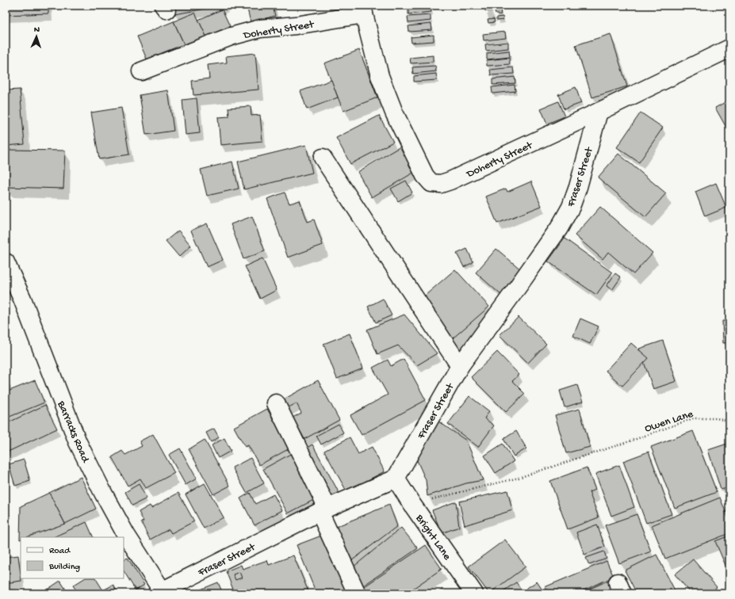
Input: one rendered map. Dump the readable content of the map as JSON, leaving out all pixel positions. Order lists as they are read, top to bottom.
{
  "streets": {
    "street": [
      "Doherty Street",
      "Fraser Street",
      "Barracks Road",
      "Bright Lane"
    ],
    "path": ["Owen Lane"]
  },
  "crossings": [
    ["Doherty Street", "Fraser Street"],
    ["Fraser Street", "Barracks Road"],
    ["Fraser Street", "Bright Lane"],
    ["Owen Lane", "Bright Lane"]
  ],
  "legend": ["Road", "Building"],
  "north": "top"
}
